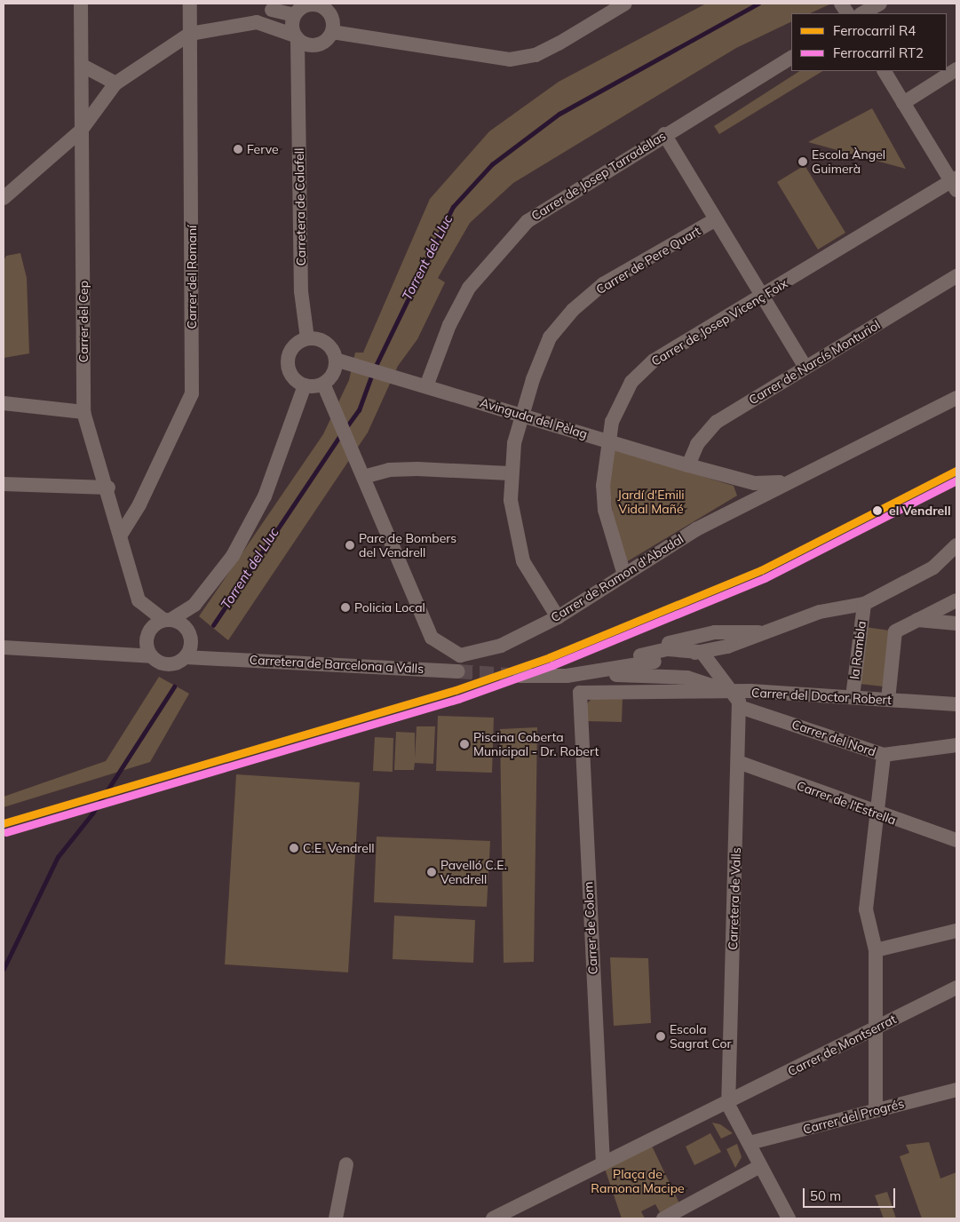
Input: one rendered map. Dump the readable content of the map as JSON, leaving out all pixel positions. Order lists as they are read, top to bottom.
{
  "streets": {
    "street": [
      "Carrer de Josep Tarradellas",
      "Carretera de Calafell",
      "Carrer de Pere Quart",
      "Carrer del Romaní",
      "Carrer del Cep",
      "Carrer de Josep Vicenç Foix",
      "Carrer de Narcís Monturiol",
      "Avinguda del Pèlag",
      "Carrer de Ramon d'Abadal",
      "la Rambla",
      "Carretera de Barcelona a Valls",
      "Carrer del Doctor Robert",
      "Carrer del Nord",
      "Carrer de l'Estrella",
      "Carretera de Valls",
      "Carrer de Colom",
      "Carrer de Montserrat",
      "Carrer del Progrés"
    ]
  },
  "crossings": [
    ["Carrer de Josep Tarradellas", "Avinguda del Pèlag"],
    ["Carretera de Calafell", "Avinguda del Pèlag"],
    ["Carrer de Pere Quart", "Avinguda del Pèlag"],
    ["Carrer de Pere Quart", "Carrer de Ramon d'Abadal"],
    ["Carrer del Romaní", "Carrer del Cep"],
    ["Carrer del Cep", "Carretera de Barcelona a Valls"],
    ["Carrer de Josep Vicenç Foix", "Avinguda del Pèlag"],
    ["Carrer de Josep Vicenç Foix", "Carrer de Ramon d'Abadal"],
    ["Carrer de Narcís Monturiol", "Avinguda del Pèlag"],
    ["Avinguda del Pèlag", "Carrer de Ramon d'Abadal"],
    ["la Rambla", "Carrer del Doctor Robert"],
    ["Carrer del Doctor Robert", "Carrer del Nord"],
    ["Carrer del Doctor Robert", "Carretera de Valls"],
    ["Carrer del Doctor Robert", "Carrer de Colom"],
    ["Carrer del Nord", "Carretera de Valls"],
    ["Carrer de l'Estrella", "Carretera de Valls"],
    ["Carretera de Valls", "Carrer de Montserrat"],
    ["Carrer de Colom", "Carrer de Montserrat"]
  ],
  "water": ["Torrent del Lluc"],
  "parks": ["Jardí d'Emili Vidal Mañé", "Plaça de Ramona Macipe"],
  "places": [
    "Ferve",
    "Escola Àngel Guimerà",
    "el Vendrell",
    "Parc de Bombers del Vendrell",
    "Policia Local",
    "Piscina Coberta Municipal - Dr. Robert",
    "C.E. Vendrell",
    "Pavelló C.E. Vendrell",
    "Escola Sagrat Cor"
  ],
  "lines": ["rail line R4", "rail line RT2"],
  "legend": ["Ferrocarril R4", "Ferrocarril RT2"],
  "scale_bar": "50 m"
}
